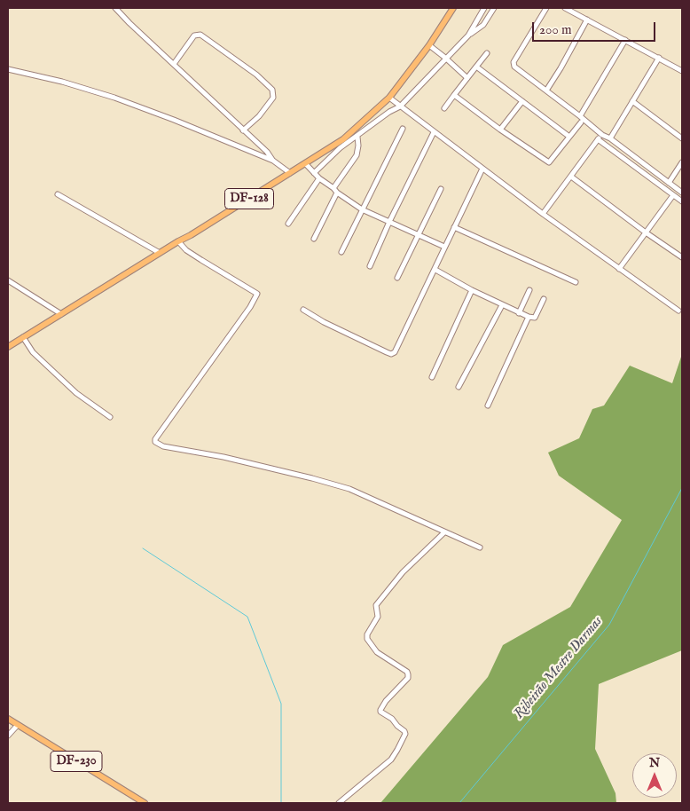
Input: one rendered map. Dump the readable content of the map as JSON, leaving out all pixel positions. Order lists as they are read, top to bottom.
{
  "streets": {
    "main road": ["DF-128", "DF-230"]
  },
  "water": ["Ribeirão Mestre Darmas"],
  "scale_bar": "200 m",
  "north": "top"
}
